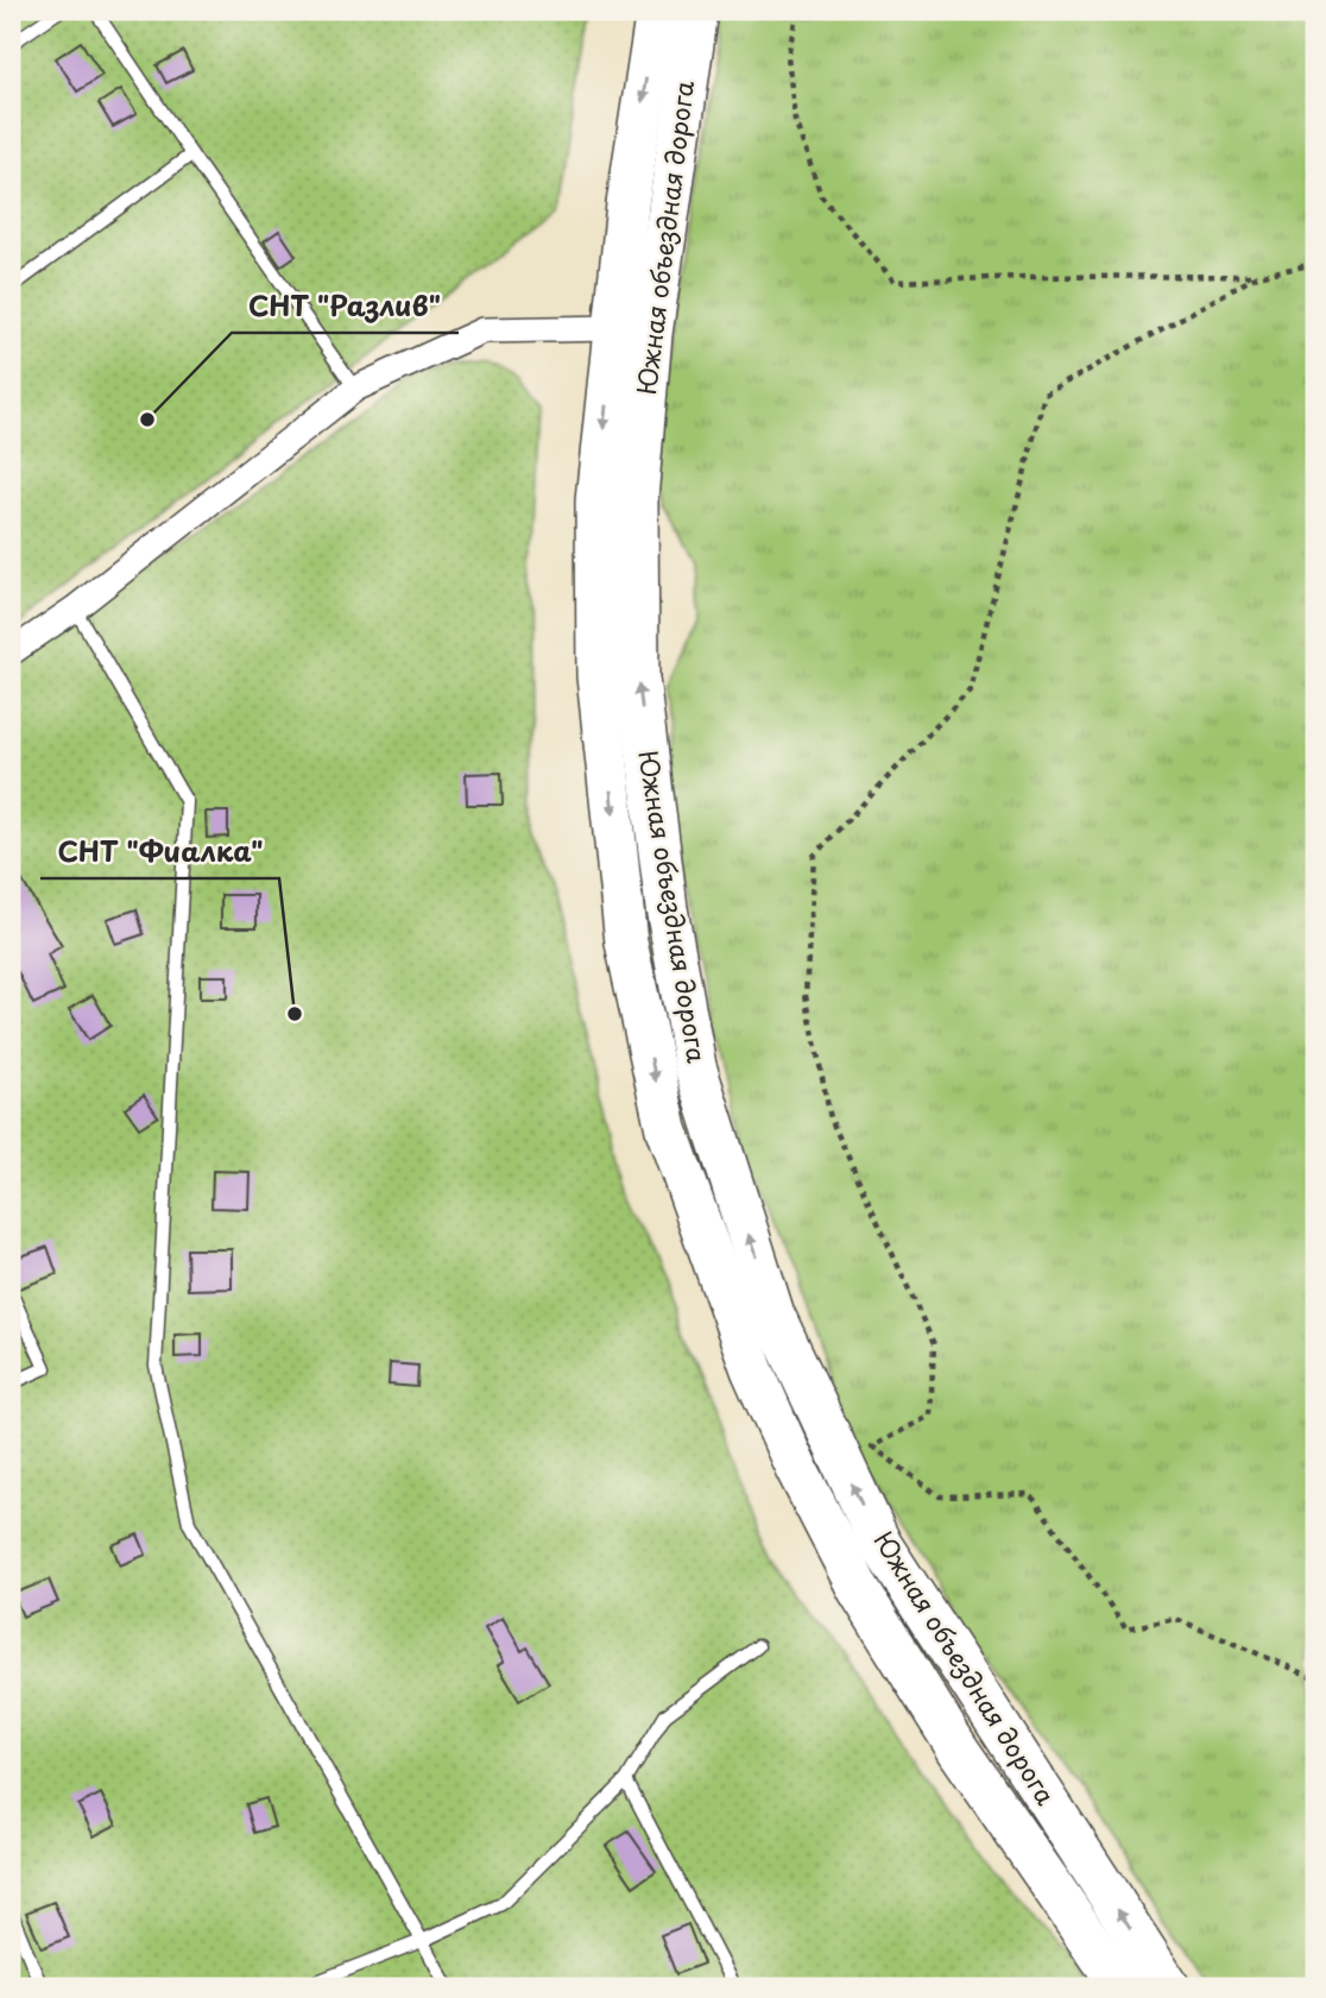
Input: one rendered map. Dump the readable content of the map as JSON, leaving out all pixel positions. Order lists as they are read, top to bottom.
{
  "streets": {
    "main road": ["Южная объездная дорога"]
  },
  "places": ["СНТ \"Разлив\"", "СНТ \"Фиалка\""]
}
